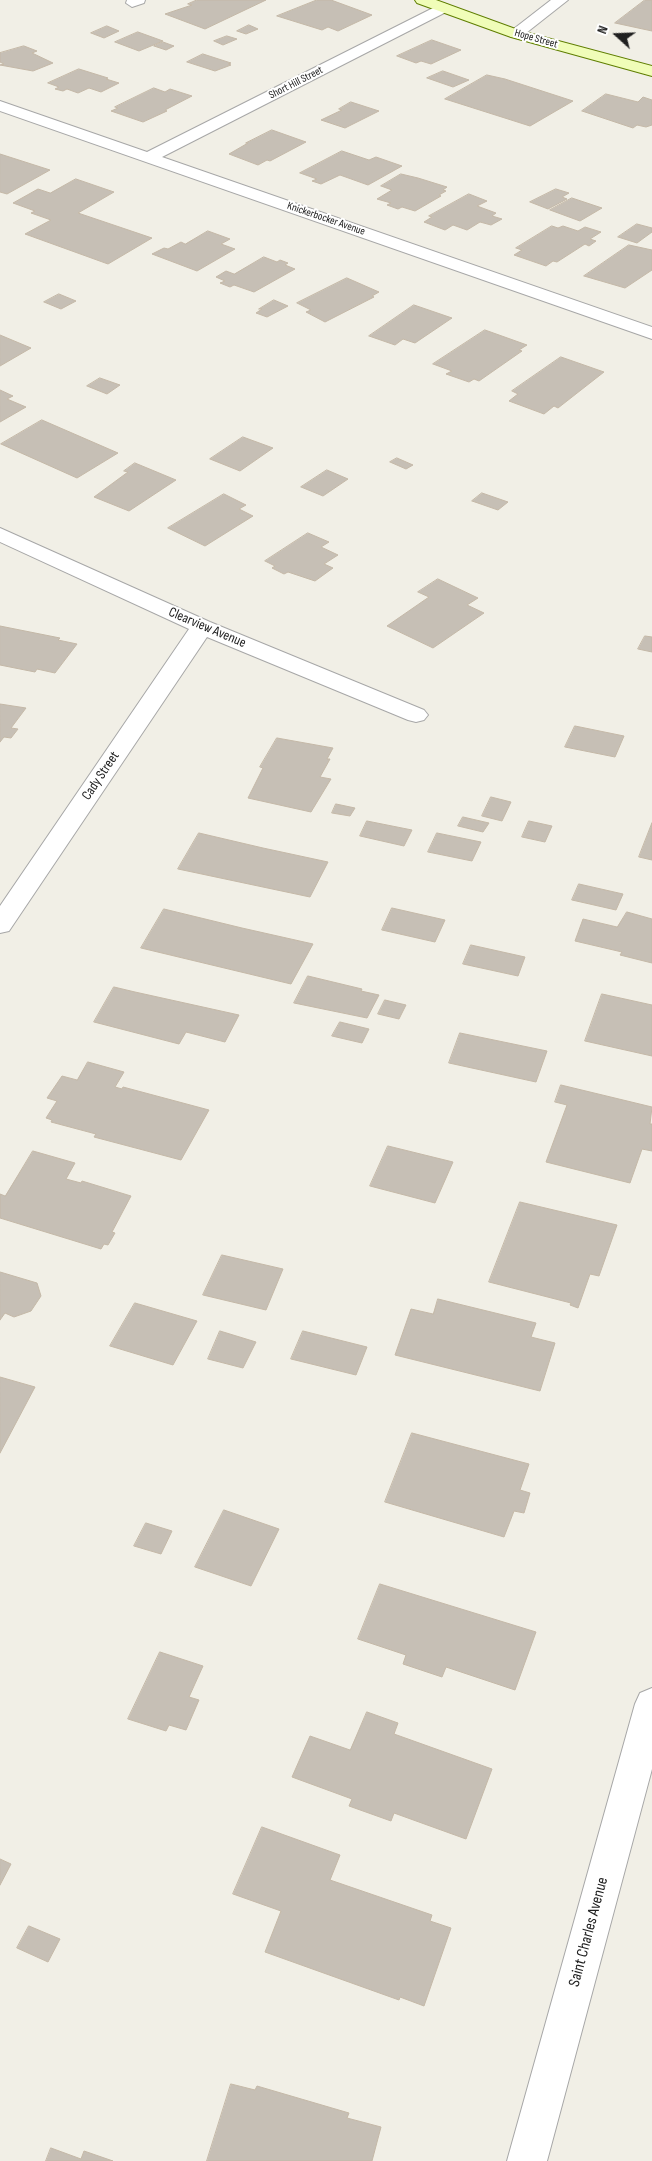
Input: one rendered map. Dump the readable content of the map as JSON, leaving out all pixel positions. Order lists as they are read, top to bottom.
{
  "streets": {
    "main road": ["Hope Street"],
    "street": [
      "Short Hill Street",
      "Knickerbocker Avenue",
      "Clearview Avenue",
      "Cady Street",
      "Saint Charles Avenue"
    ]
  },
  "crossings": [
    ["Hope Street", "Short Hill Street"],
    ["Short Hill Street", "Knickerbocker Avenue"],
    ["Clearview Avenue", "Cady Street"]
  ],
  "north": "left"
}
